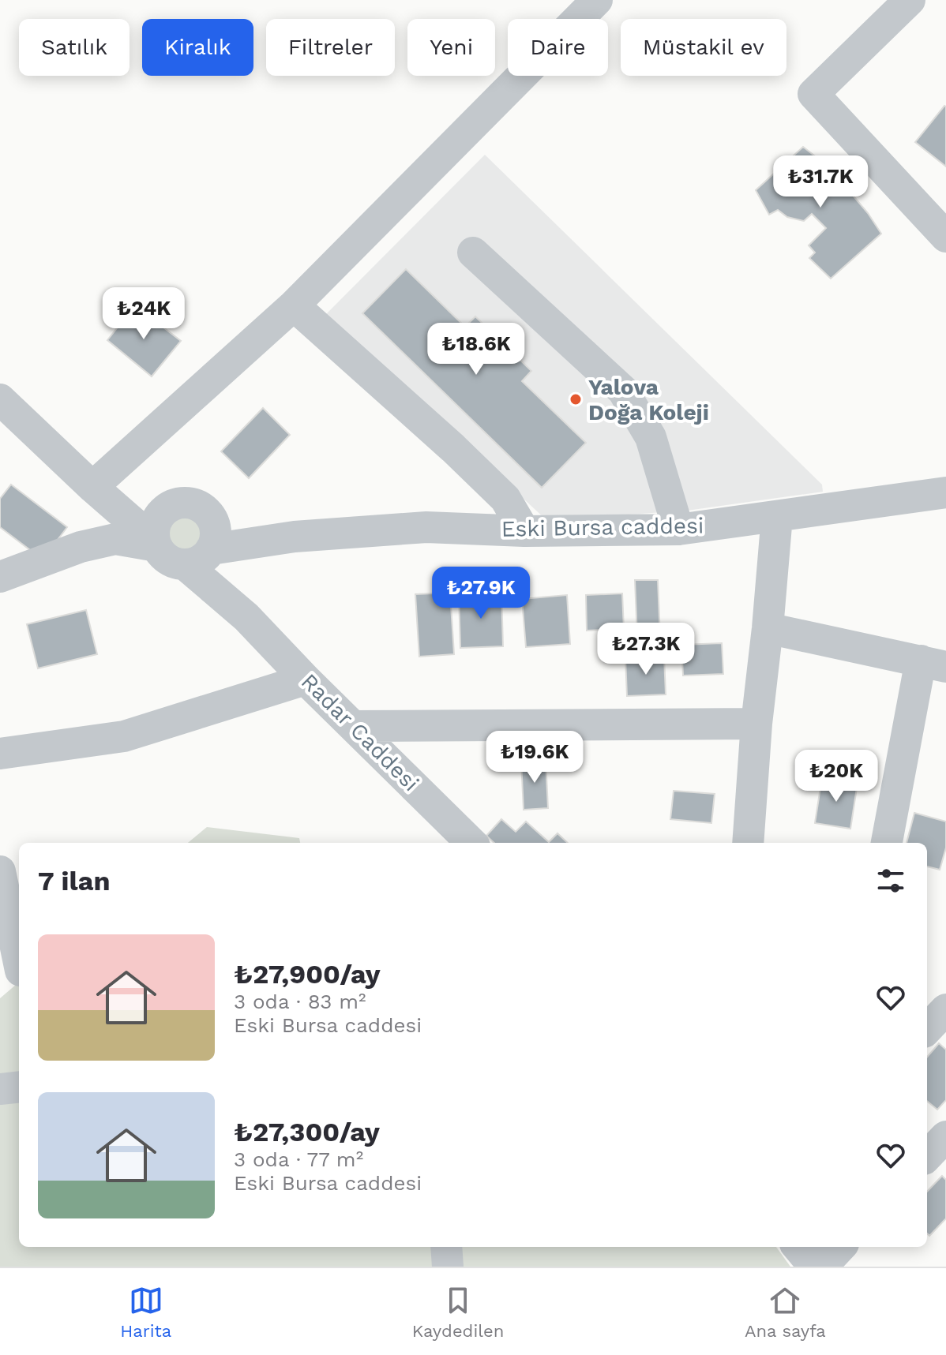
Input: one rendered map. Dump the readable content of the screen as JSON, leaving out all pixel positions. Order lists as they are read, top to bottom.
{
  "streets": {
    "street": ["Eski Bursa caddesi", "Radar Caddesi"]
  },
  "crossings": [
    ["Eski Bursa caddesi", "Radar Caddesi"]
  ],
  "places": ["Yalova Doğa Koleji"],
  "page": {
    "chip": [
      "Satılık",
      "Kiralık",
      "Filtreler",
      "Yeni",
      "Daire",
      "Müstakil ev"
    ],
    "price": [
      "₺31.7K",
      "₺24K",
      "₺18.6K",
      "₺27.9K",
      "₺27.3K",
      "₺19.6K",
      "₺20K"
    ],
    "heading": "7 ilan",
    "list": [
      {
        "name": "₺27,900/ay",
        "note": "3 oda · 83 m² · Eski Bursa caddesi"
      },
      {
        "name": "₺27,300/ay",
        "note": "3 oda · 77 m² · Eski Bursa caddesi"
      }
    ],
    "tabs": ["Harita", "Kaydedilen", "Ana sayfa"]
  }
}
